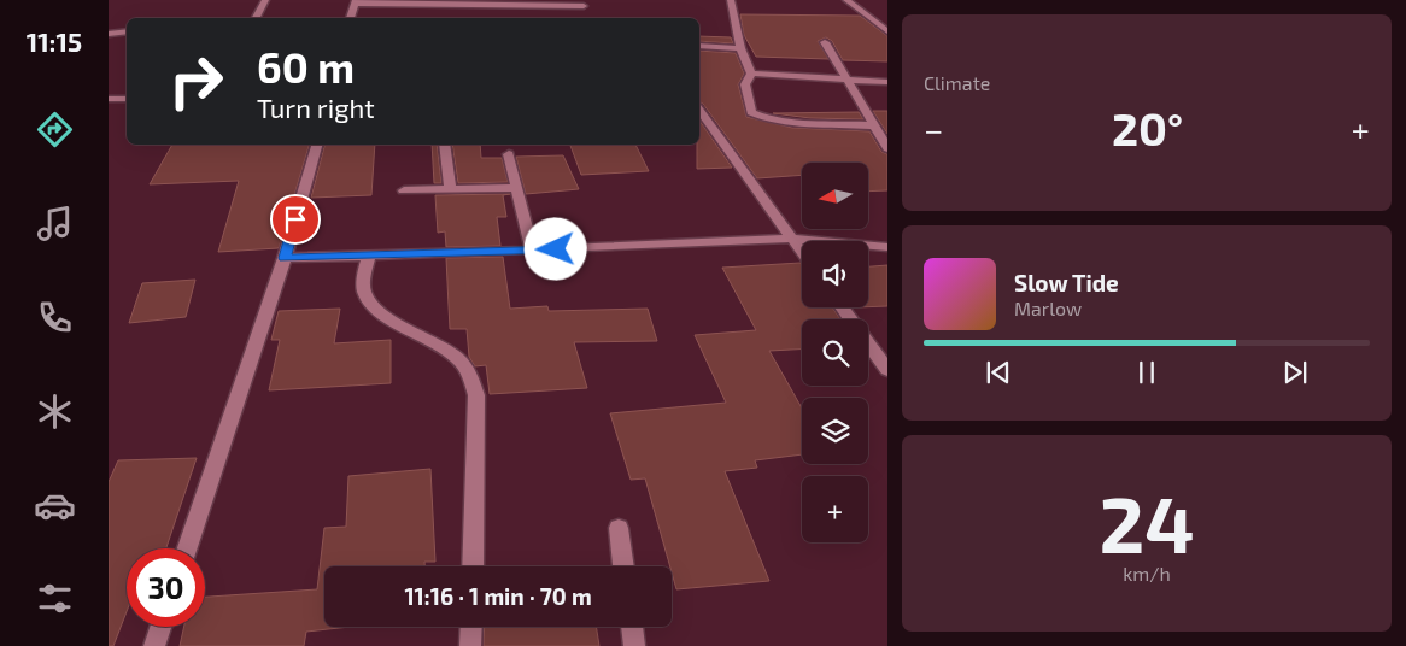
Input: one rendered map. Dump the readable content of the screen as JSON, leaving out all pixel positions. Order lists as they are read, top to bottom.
{
  "north": "left",
  "page": {
    "tabs": "11:15",
    "tile": [
      "Climate",
      ["24", "km/h"]
    ],
    "turn": ["60 m", "Turn right"],
    "heat": ["−", "20°", "+"],
    "map_buttons": "+",
    "song": ["Slow Tide", "Marlow"],
    "limit": "30",
    "trip": "11:16 · 1 min · 70 m"
  }
}
